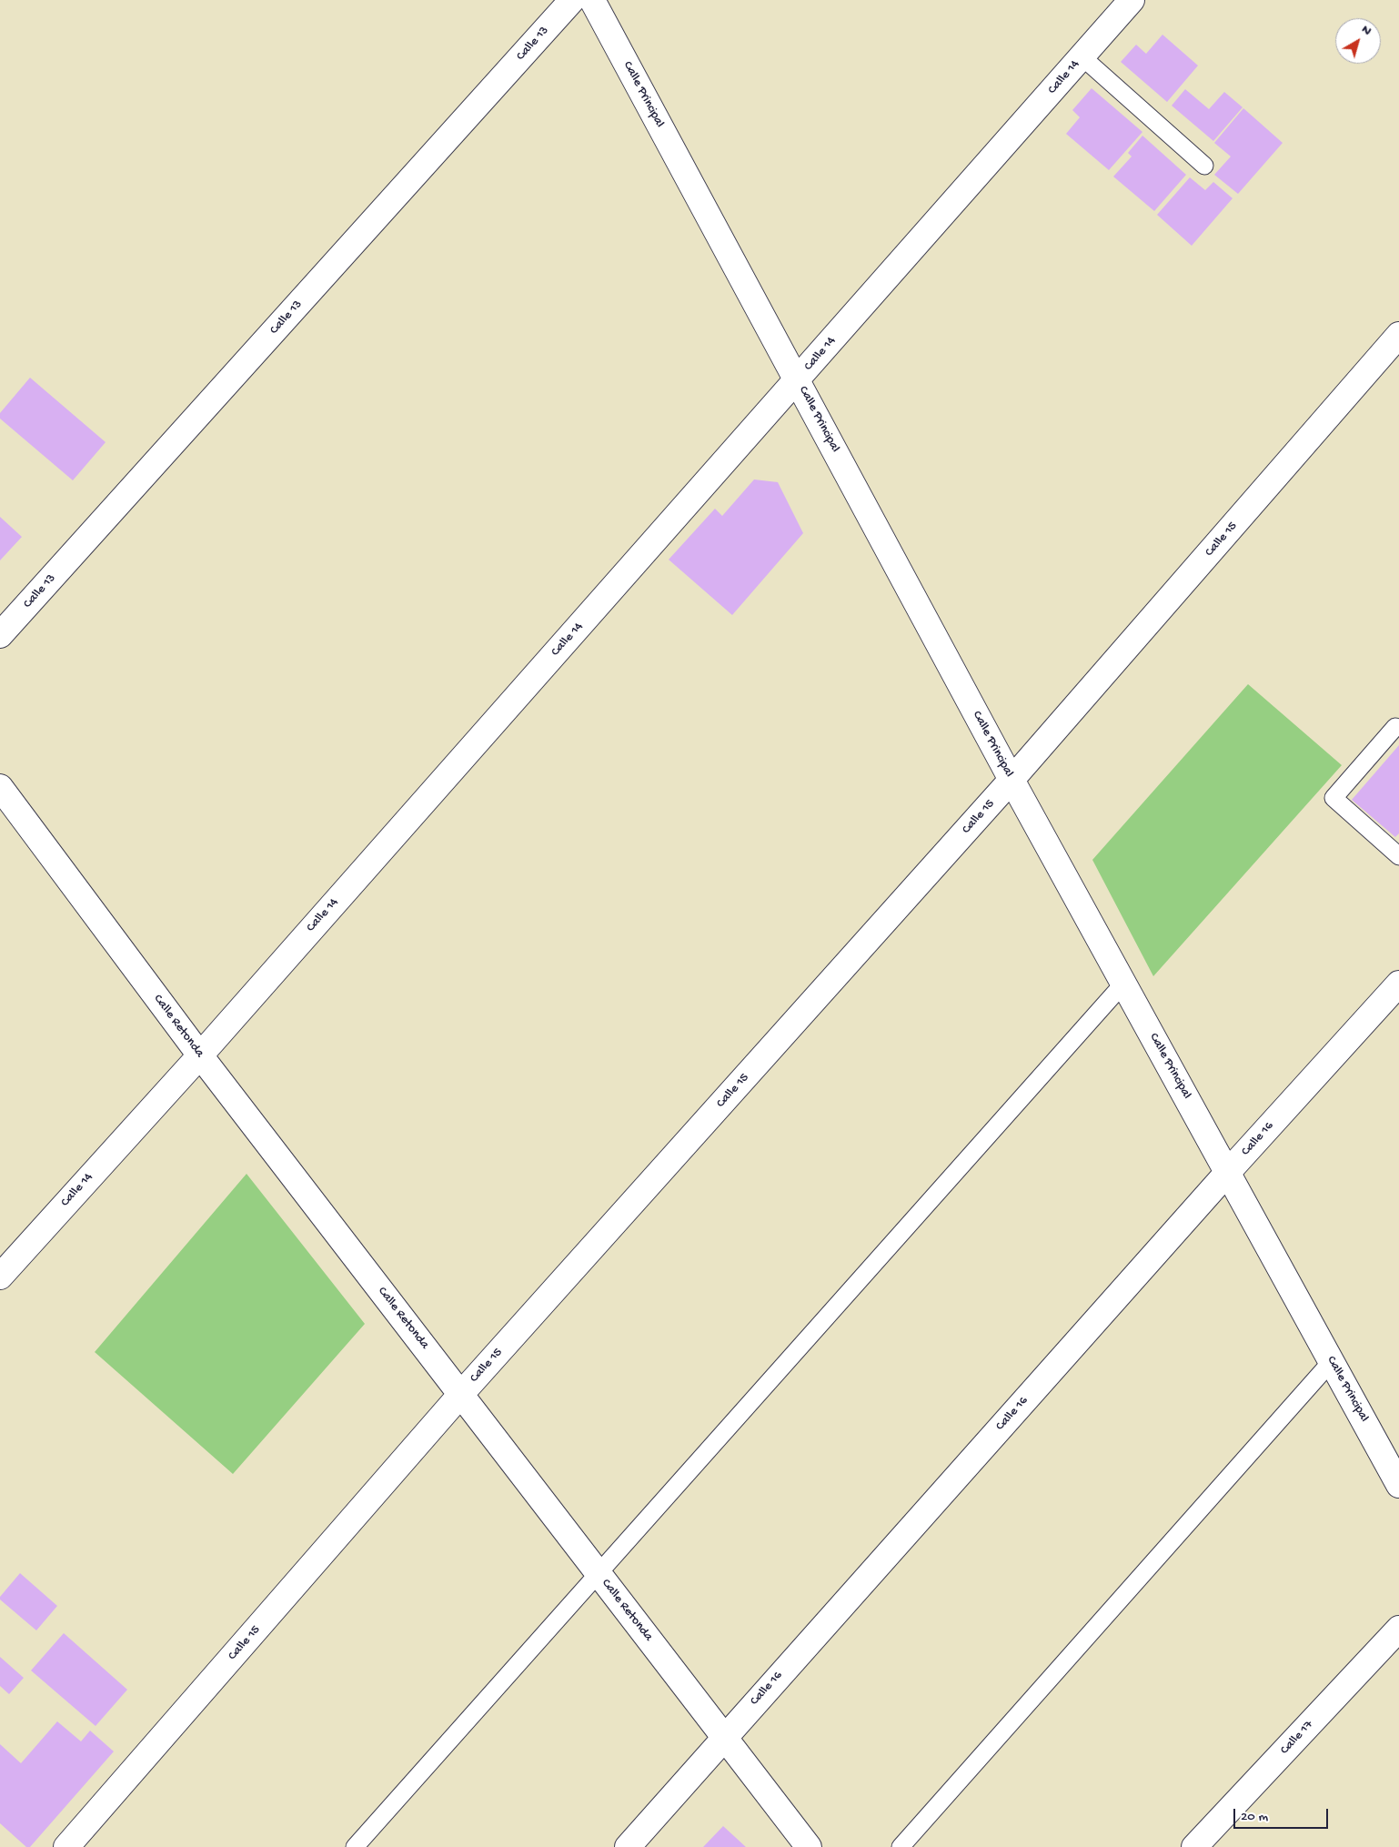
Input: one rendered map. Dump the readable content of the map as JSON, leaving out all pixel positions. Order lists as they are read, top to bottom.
{
  "streets": {
    "street": [
      "Calle 13",
      "Calle 14",
      "Calle Principal",
      "Calle 15",
      "Calle Retonda",
      "Calle 16",
      "Calle 17"
    ]
  },
  "crossings": [
    ["Calle 14", "Calle Principal"],
    ["Calle 14", "Calle Retonda"],
    ["Calle Principal", "Calle 15"],
    ["Calle Principal", "Calle 16"],
    ["Calle 15", "Calle Retonda"],
    ["Calle Retonda", "Calle 16"]
  ],
  "scale_bar": "20 m",
  "north": "top right"
}
